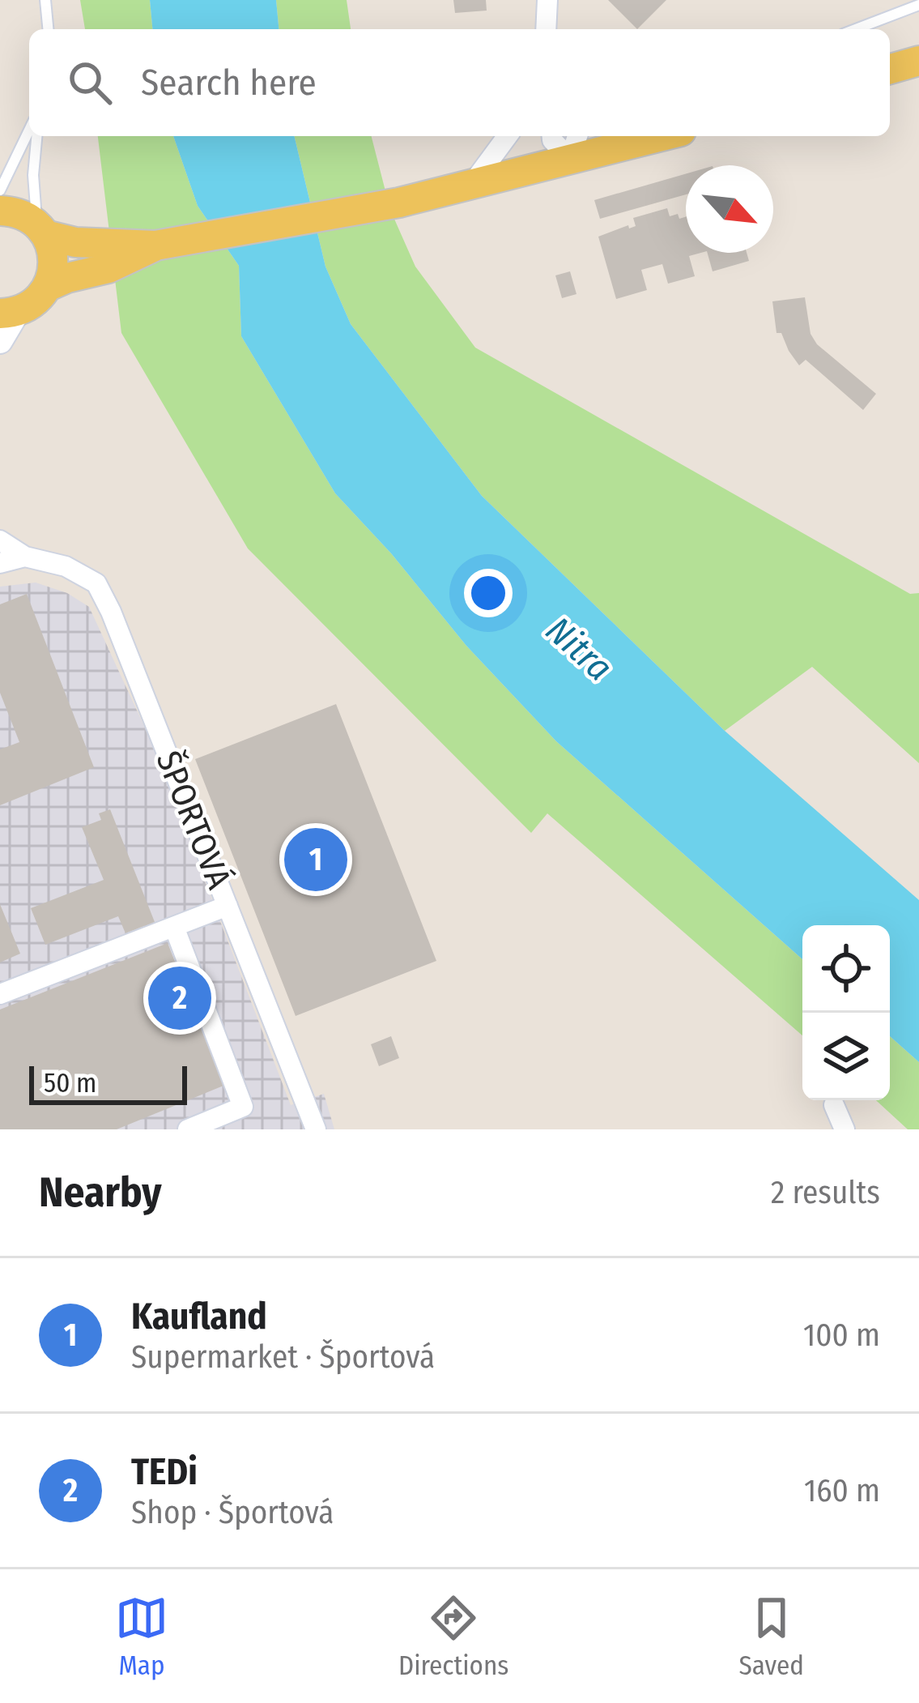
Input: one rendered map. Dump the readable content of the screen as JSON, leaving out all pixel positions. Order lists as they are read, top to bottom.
{
  "streets": {
    "street": ["ŠPORTOVÁ"]
  },
  "water": ["Nitra"],
  "scale_bar": "50 m",
  "north": "bottom right",
  "page": {
    "search": "Search here",
    "pins": ["1", "2"],
    "scale": "50 m",
    "heading": ["Nearby", "2 results"],
    "list": [
      {
        "mark": "1",
        "name": "Kaufland",
        "note": "Supermarket · Športová",
        "value": "100 m"
      },
      {
        "mark": "2",
        "name": "TEDi",
        "note": "Shop · Športová",
        "value": "160 m"
      }
    ],
    "nav": ["Map", "Directions", "Saved"]
  }
}
